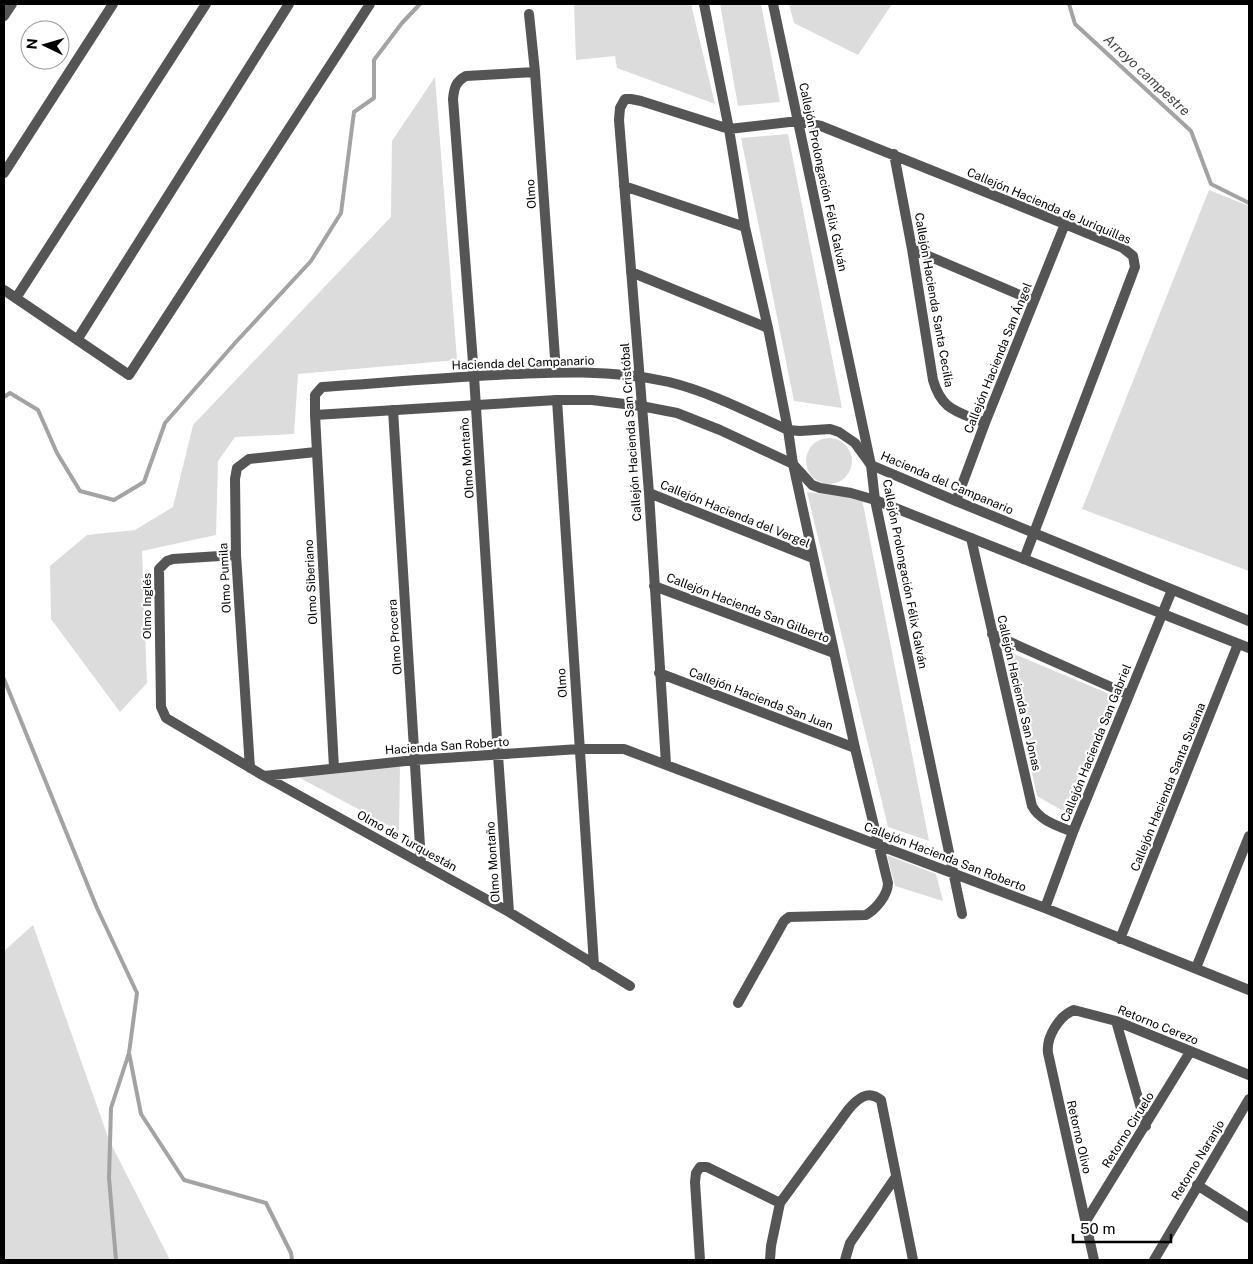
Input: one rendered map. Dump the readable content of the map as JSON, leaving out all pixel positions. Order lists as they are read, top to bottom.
{
  "streets": {
    "street": [
      "Callejón Prolongación Félix Galván",
      "Olmo",
      "Callejón Hacienda de Juriquillas",
      "Callejón Hacienda Santa Cecilia",
      "Callejón Hacienda San Ángel",
      "Hacienda del Campanario",
      "Callejón Hacienda San Cristóbal",
      "Olmo Montaño",
      "Callejón Hacienda del Vergel",
      "Olmo Pumila",
      "Olmo Siberiano",
      "Olmo Inglés",
      "Callejón Hacienda San Gilberto",
      "Olmo Procera",
      "Callejón Hacienda San Jonas",
      "Callejón Hacienda San Juan",
      "Callejón Hacienda San Gabriel",
      "Hacienda San Roberto",
      "Callejón Hacienda Santa Susana",
      "Olmo de Turquestán",
      "Callejón Hacienda San Roberto",
      "Retorno Cerezo",
      "Retorno Ciruelo",
      "Retorno Olivo",
      "Retorno Naranjo"
    ]
  },
  "crossings": [
    ["Callejón Prolongación Félix Galván", "Callejón Hacienda de Juriquillas"],
    ["Callejón Prolongación Félix Galván", "Hacienda del Campanario"],
    ["Callejón Prolongación Félix Galván", "Callejón Hacienda San Roberto"],
    ["Olmo", "Hacienda del Campanario"],
    ["Olmo", "Olmo Montaño"],
    ["Olmo", "Hacienda San Roberto"],
    ["Olmo", "Olmo de Turquestán"],
    ["Callejón Hacienda de Juriquillas", "Callejón Hacienda Santa Cecilia"],
    ["Callejón Hacienda de Juriquillas", "Callejón Hacienda San Ángel"],
    ["Callejón Hacienda de Juriquillas", "Hacienda del Campanario"],
    ["Callejón Hacienda de Juriquillas", "Callejón Hacienda San Cristóbal"],
    ["Callejón Hacienda Santa Cecilia", "Callejón Hacienda San Ángel"],
    ["Callejón Hacienda San Ángel", "Hacienda del Campanario"],
    ["Hacienda del Campanario", "Callejón Hacienda San Cristóbal"],
    ["Hacienda del Campanario", "Olmo Montaño"],
    ["Hacienda del Campanario", "Olmo Siberiano"],
    ["Hacienda del Campanario", "Callejón Hacienda San Gabriel"],
    ["Callejón Hacienda San Cristóbal", "Callejón Hacienda del Vergel"],
    ["Callejón Hacienda San Cristóbal", "Callejón Hacienda San Gilberto"],
    ["Callejón Hacienda San Cristóbal", "Callejón Hacienda San Juan"],
    ["Callejón Hacienda San Cristóbal", "Callejón Hacienda San Roberto"],
    ["Olmo Montaño", "Hacienda San Roberto"],
    ["Olmo Montaño", "Olmo de Turquestán"],
    ["Olmo Pumila", "Olmo Siberiano"],
    ["Olmo Pumila", "Olmo Inglés"],
    ["Olmo Pumila", "Olmo de Turquestán"],
    ["Olmo Siberiano", "Hacienda San Roberto"],
    ["Olmo Inglés", "Olmo de Turquestán"],
    ["Olmo Procera", "Hacienda San Roberto"],
    ["Olmo Procera", "Olmo de Turquestán"],
    ["Callejón Hacienda San Jonas", "Callejón Hacienda San Gabriel"],
    ["Callejón Hacienda San Gabriel", "Callejón Hacienda San Roberto"],
    ["Hacienda San Roberto", "Olmo de Turquestán"],
    ["Hacienda San Roberto", "Callejón Hacienda San Roberto"],
    ["Callejón Hacienda Santa Susana", "Callejón Hacienda San Roberto"],
    ["Retorno Cerezo", "Retorno Ciruelo"],
    ["Retorno Cerezo", "Retorno Olivo"],
    ["Retorno Ciruelo", "Retorno Olivo"]
  ],
  "water": ["Arroyo campestre"],
  "scale_bar": "50 m",
  "north": "left"
}
